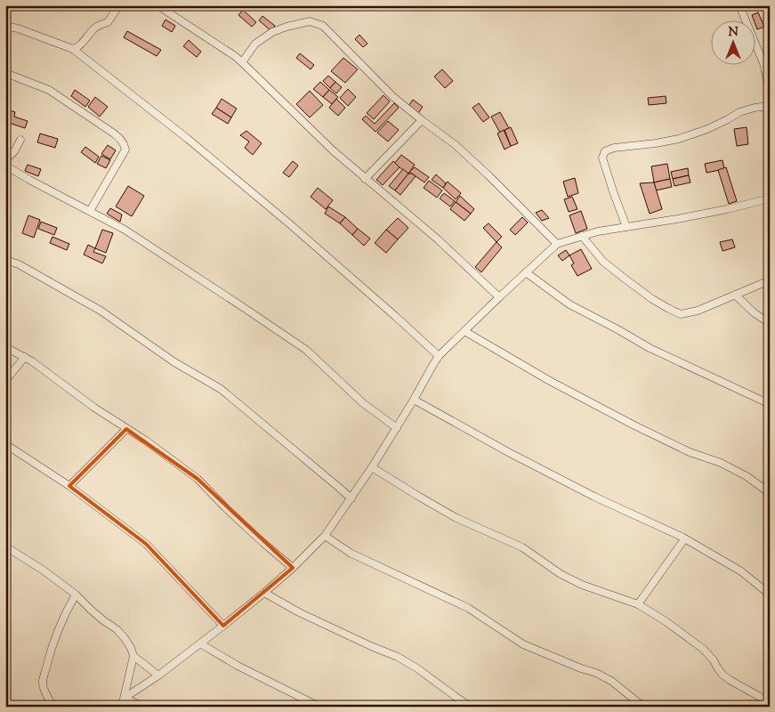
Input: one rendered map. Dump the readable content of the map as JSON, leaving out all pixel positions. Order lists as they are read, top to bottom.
{
  "north": "top"
}
